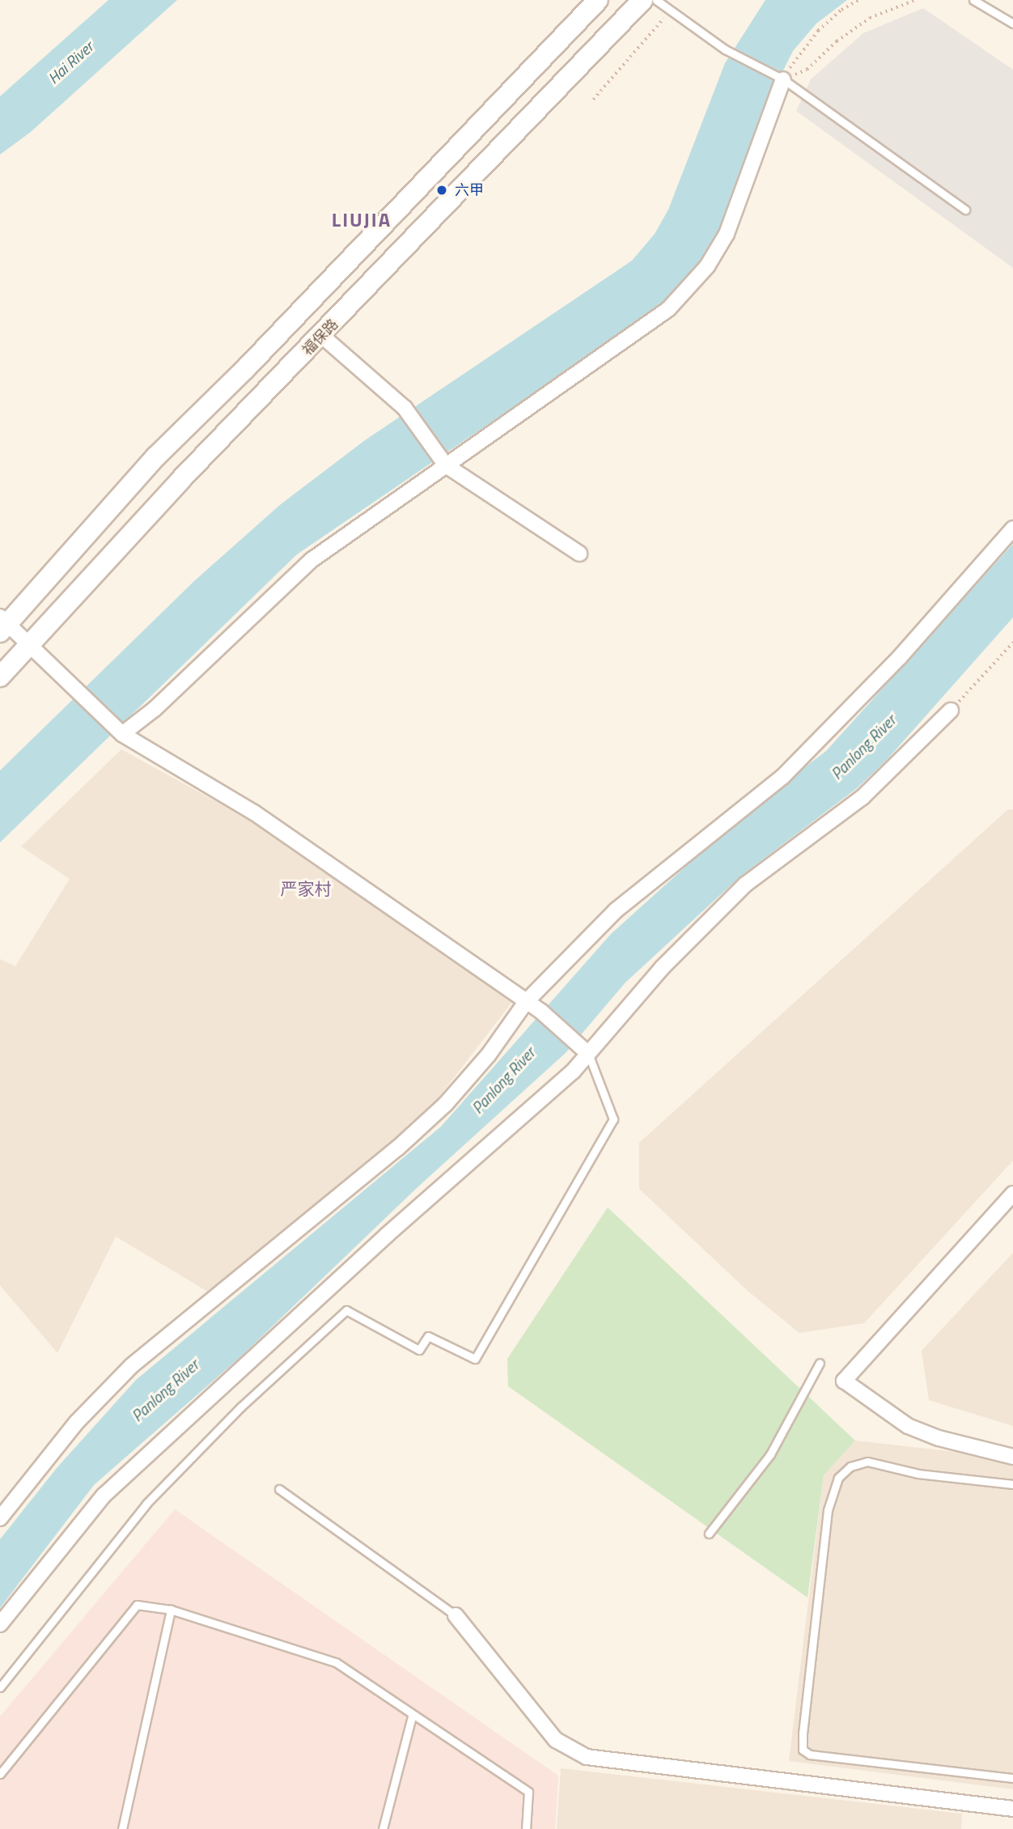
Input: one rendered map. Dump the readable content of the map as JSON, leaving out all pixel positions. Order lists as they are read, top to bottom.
{
  "streets": {
    "main road": ["福保路"]
  },
  "districts": ["LIUJIA", "严家村"],
  "water": ["Hai River", "Panlong River"],
  "places": ["六甲"]
}
